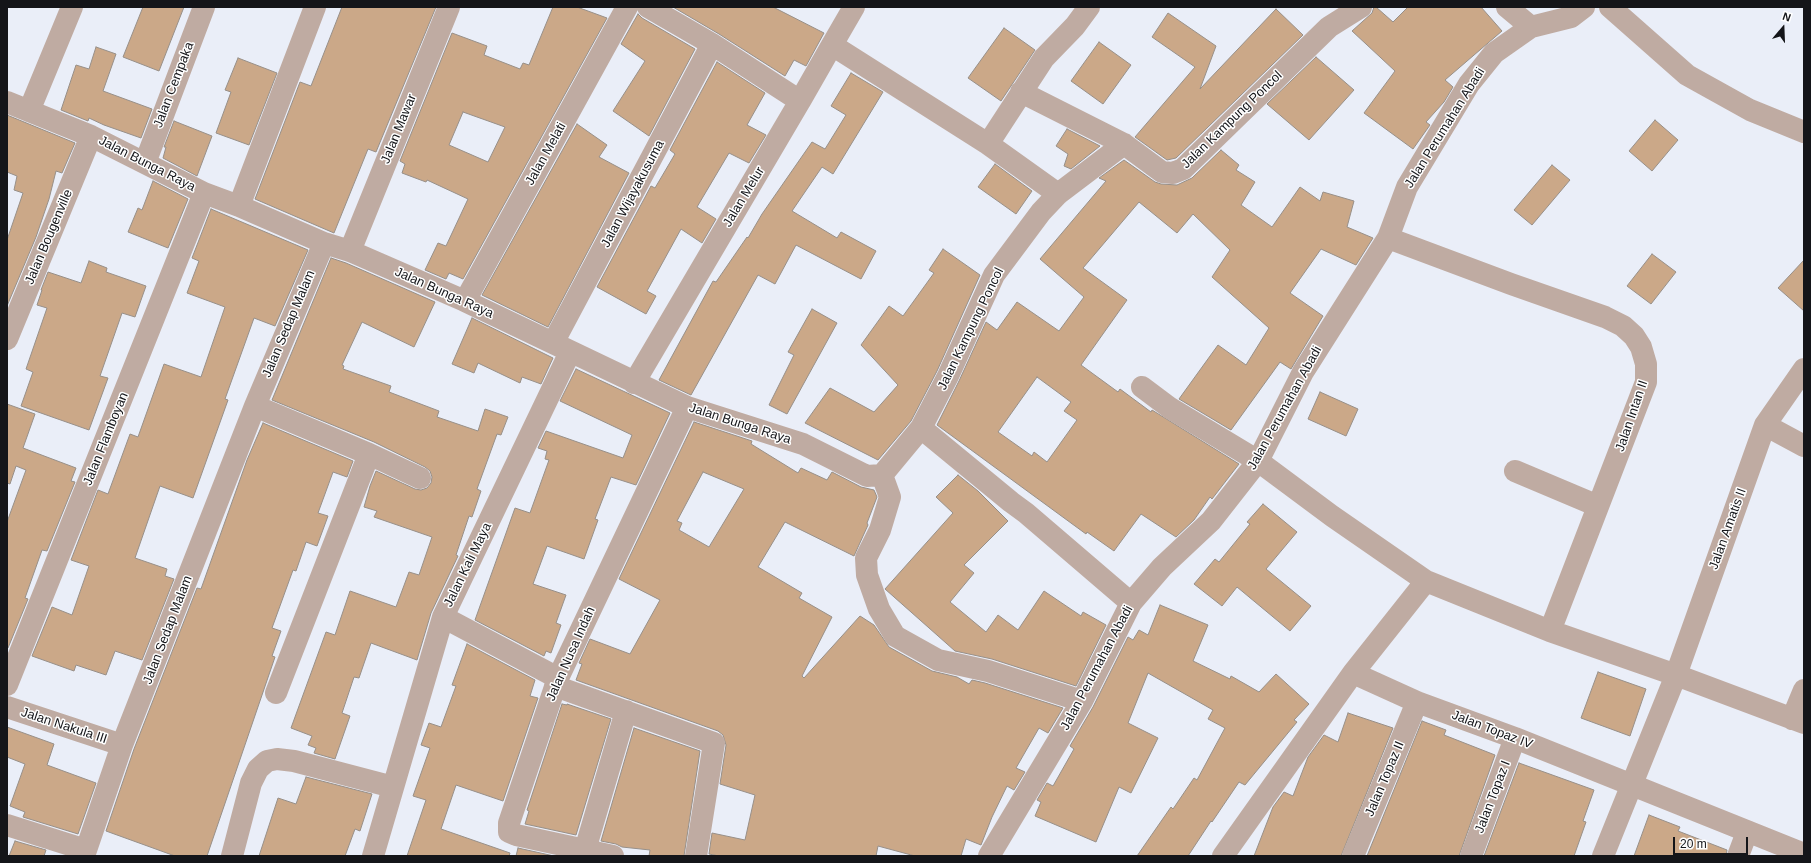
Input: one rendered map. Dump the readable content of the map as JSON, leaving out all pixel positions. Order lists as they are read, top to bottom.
{
  "streets": {
    "street": [
      "Jalan Cempaka",
      "Jalan Kampung Poncol",
      "Jalan Perumahan Abadi",
      "Jalan Mawar",
      "Jalan Melati",
      "Jalan Bunga Raya",
      "Jalan Wijayakusuma",
      "Jalan Melur",
      "Jalan Bougenville",
      "Jalan Sedap Malam",
      "Jalan Intan II",
      "Jalan Flamboyan",
      "Jalan Amatis II",
      "Jalan Kali Maya",
      "Jalan Nusa Indah",
      "Jalan Nakula III",
      "Jalan Topaz IV",
      "Jalan Topaz II",
      "Jalan Topaz I"
    ]
  },
  "crossings": [
    ["Jalan Cempaka", "Jalan Bunga Raya"],
    ["Jalan Kampung Poncol", "Jalan Bunga Raya"],
    ["Jalan Perumahan Abadi", "Jalan Intan II"],
    ["Jalan Mawar", "Jalan Bunga Raya"],
    ["Jalan Melati", "Jalan Bunga Raya"],
    ["Jalan Bunga Raya", "Jalan Wijayakusuma"],
    ["Jalan Bunga Raya", "Jalan Melur"],
    ["Jalan Bunga Raya", "Jalan Bougenville"],
    ["Jalan Bunga Raya", "Jalan Sedap Malam"],
    ["Jalan Bunga Raya", "Jalan Flamboyan"],
    ["Jalan Bunga Raya", "Jalan Kali Maya"],
    ["Jalan Bunga Raya", "Jalan Nusa Indah"],
    ["Jalan Wijayakusuma", "Jalan Kali Maya"],
    ["Jalan Sedap Malam", "Jalan Nakula III"],
    ["Jalan Topaz IV", "Jalan Topaz II"],
    ["Jalan Topaz IV", "Jalan Topaz I"]
  ],
  "scale_bar": "20 m",
  "north": "top"
}
